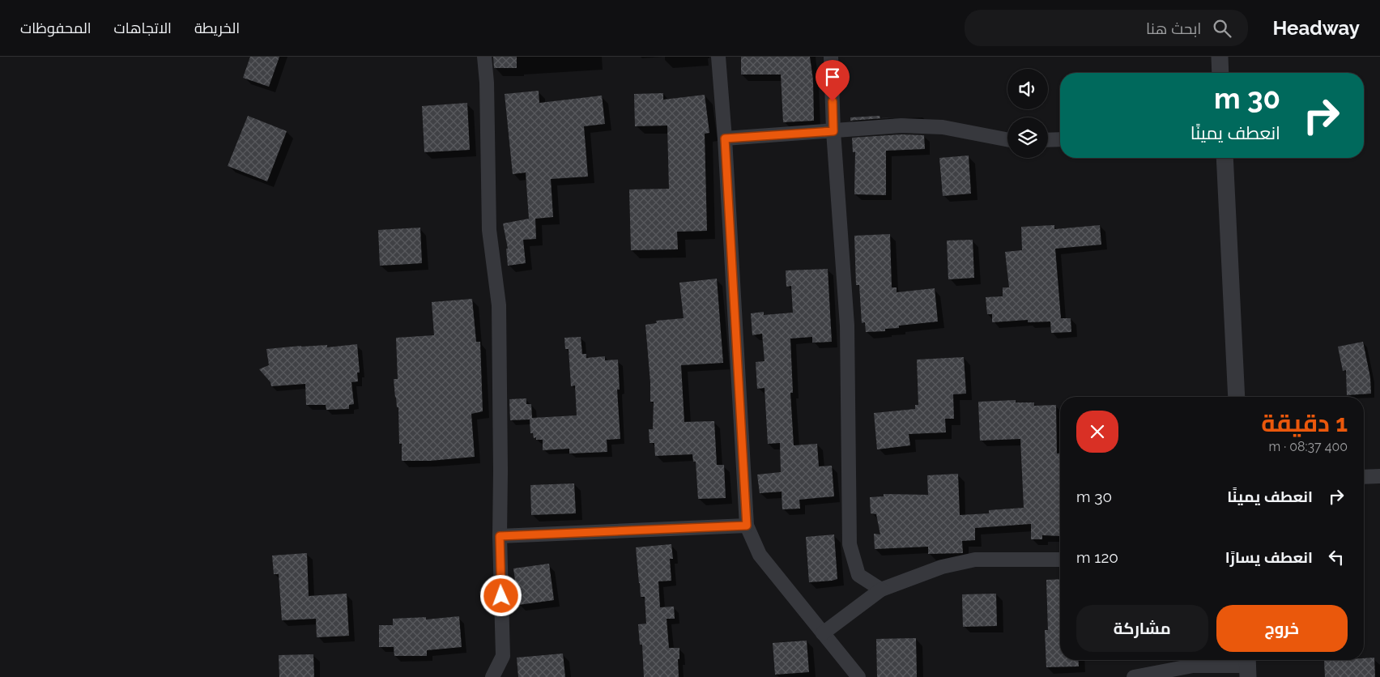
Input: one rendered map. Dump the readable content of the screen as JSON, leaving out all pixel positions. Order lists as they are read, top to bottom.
{
  "page": {
    "header": "Headway",
    "search": "ابحث هنا",
    "nav": ["الخريطة", "الاتجاهات", "المحفوظات"],
    "turn": ["30 m", "انعطف يمينًا"],
    "heading": ["1 دقيقة", "400 m · 08:37"],
    "list": [
      {
        "name": "انعطف يمينًا",
        "value": "30 m"
      },
      {
        "name": "انعطف يسارًا",
        "value": "120 m"
      }
    ],
    "buttons": ["خروج", "مشاركة"]
  }
}
